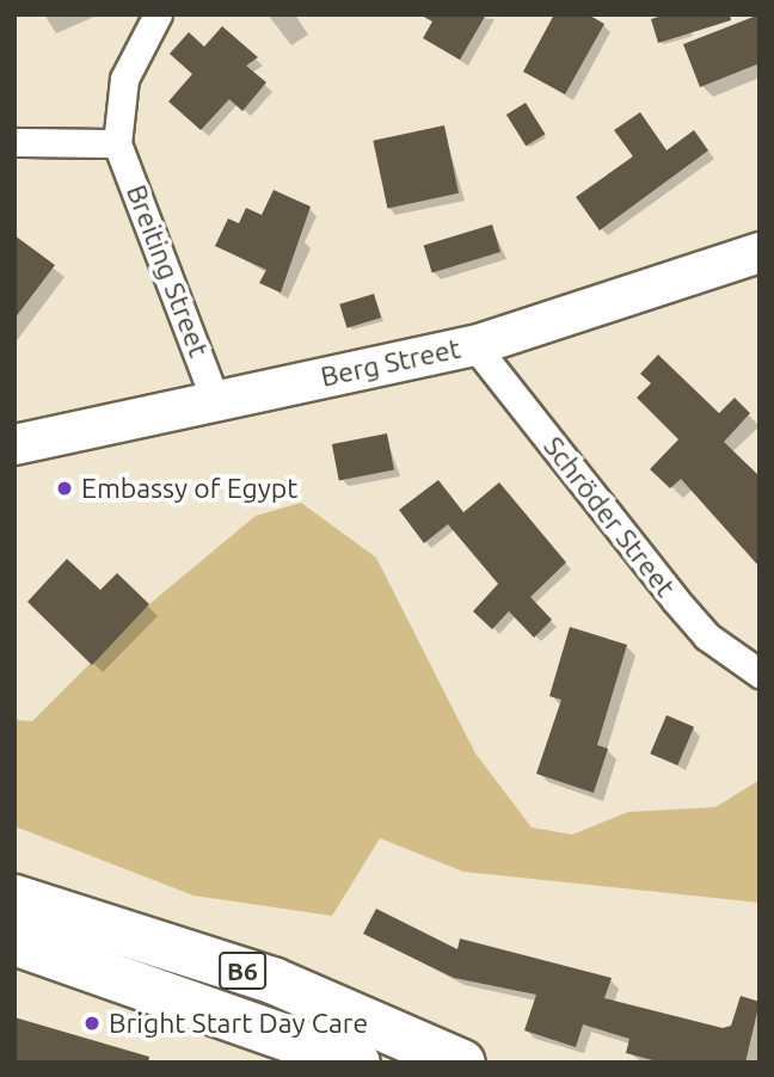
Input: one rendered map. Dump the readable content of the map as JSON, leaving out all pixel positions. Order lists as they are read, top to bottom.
{
  "streets": {
    "highway": ["B6"],
    "street": ["Breiting Street", "Berg Street", "Schröder Street"]
  },
  "crossings": [
    ["Breiting Street", "Berg Street"],
    ["Berg Street", "Schröder Street"]
  ],
  "places": ["Embassy of Egypt", "Bright Start Day Care"]
}
